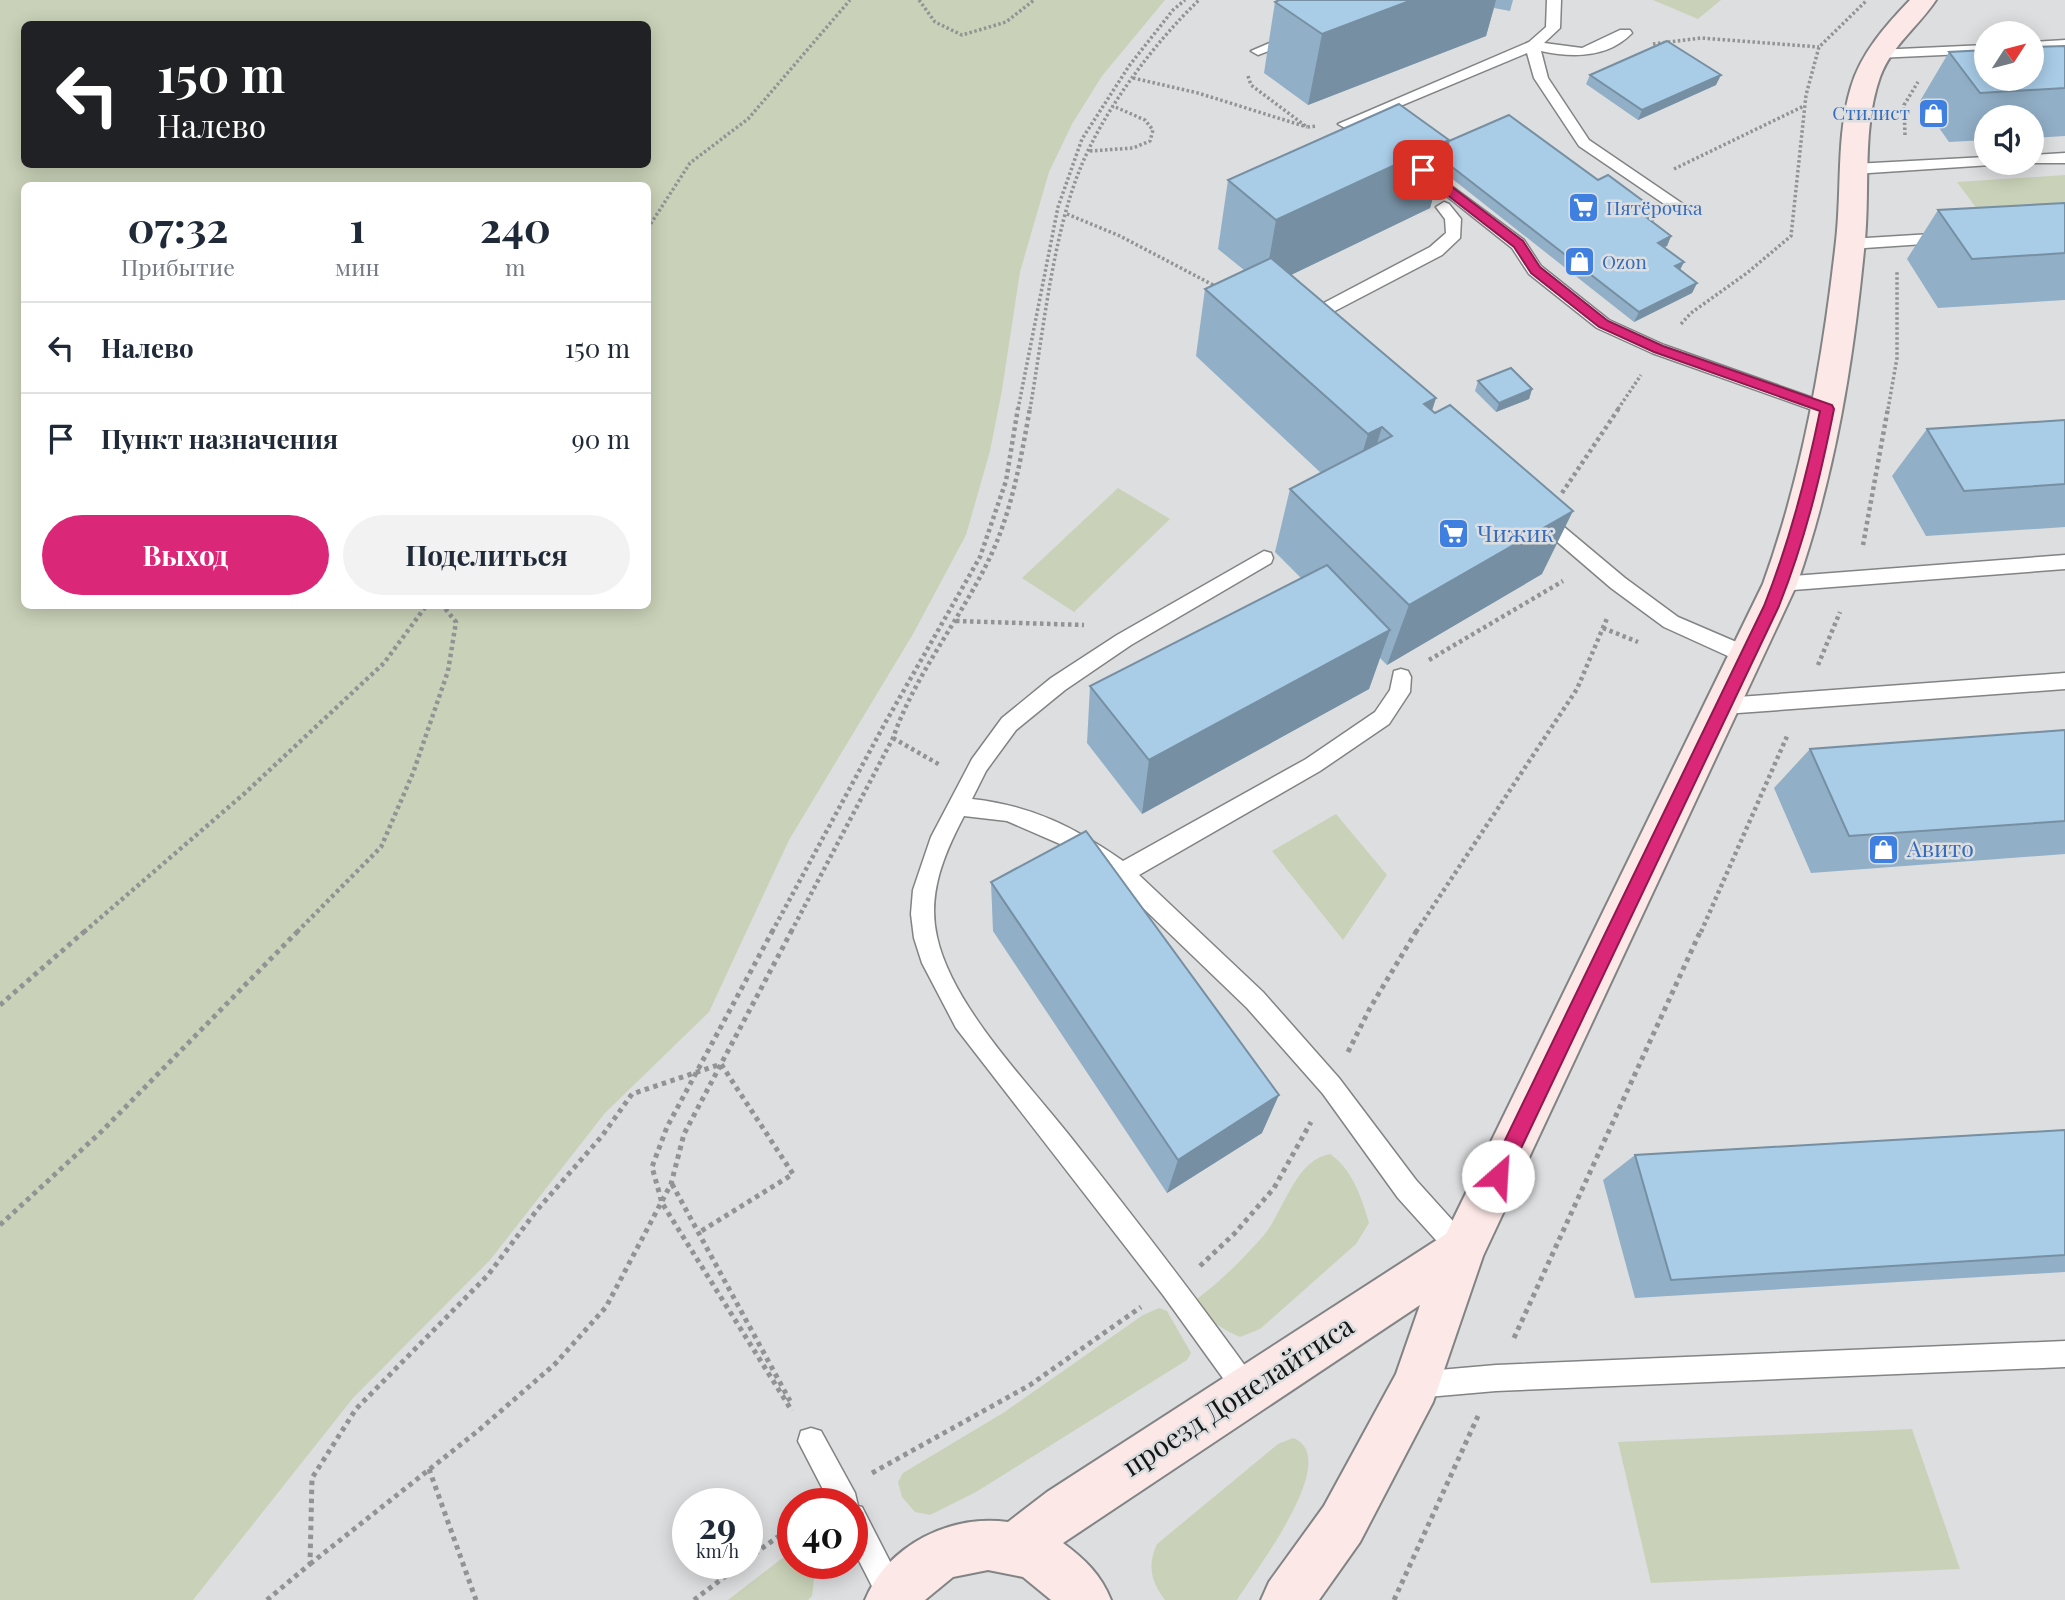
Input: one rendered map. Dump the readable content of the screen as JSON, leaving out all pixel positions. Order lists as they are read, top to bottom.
{
  "streets": {
    "street": ["проезд Донелайтиса"]
  },
  "places": {
    "shop": ["Стилист", "Ozon", "Авито"],
    "supermarket": ["Пятёрочка", "Чижик"]
  },
  "north": "top right",
  "page": {
    "turn": ["150 m", "Налево"],
    "eta": [
      "07:32",
      "Прибытие",
      "1",
      "мин",
      "240",
      "m"
    ],
    "list": [
      {
        "name": "Налево",
        "value": "150 m"
      },
      {
        "name": "Пункт назначения",
        "value": "90 m"
      }
    ],
    "buttons": ["Выход", "Поделиться"],
    "speed": "29 km/h",
    "limit": "40"
  }
}
